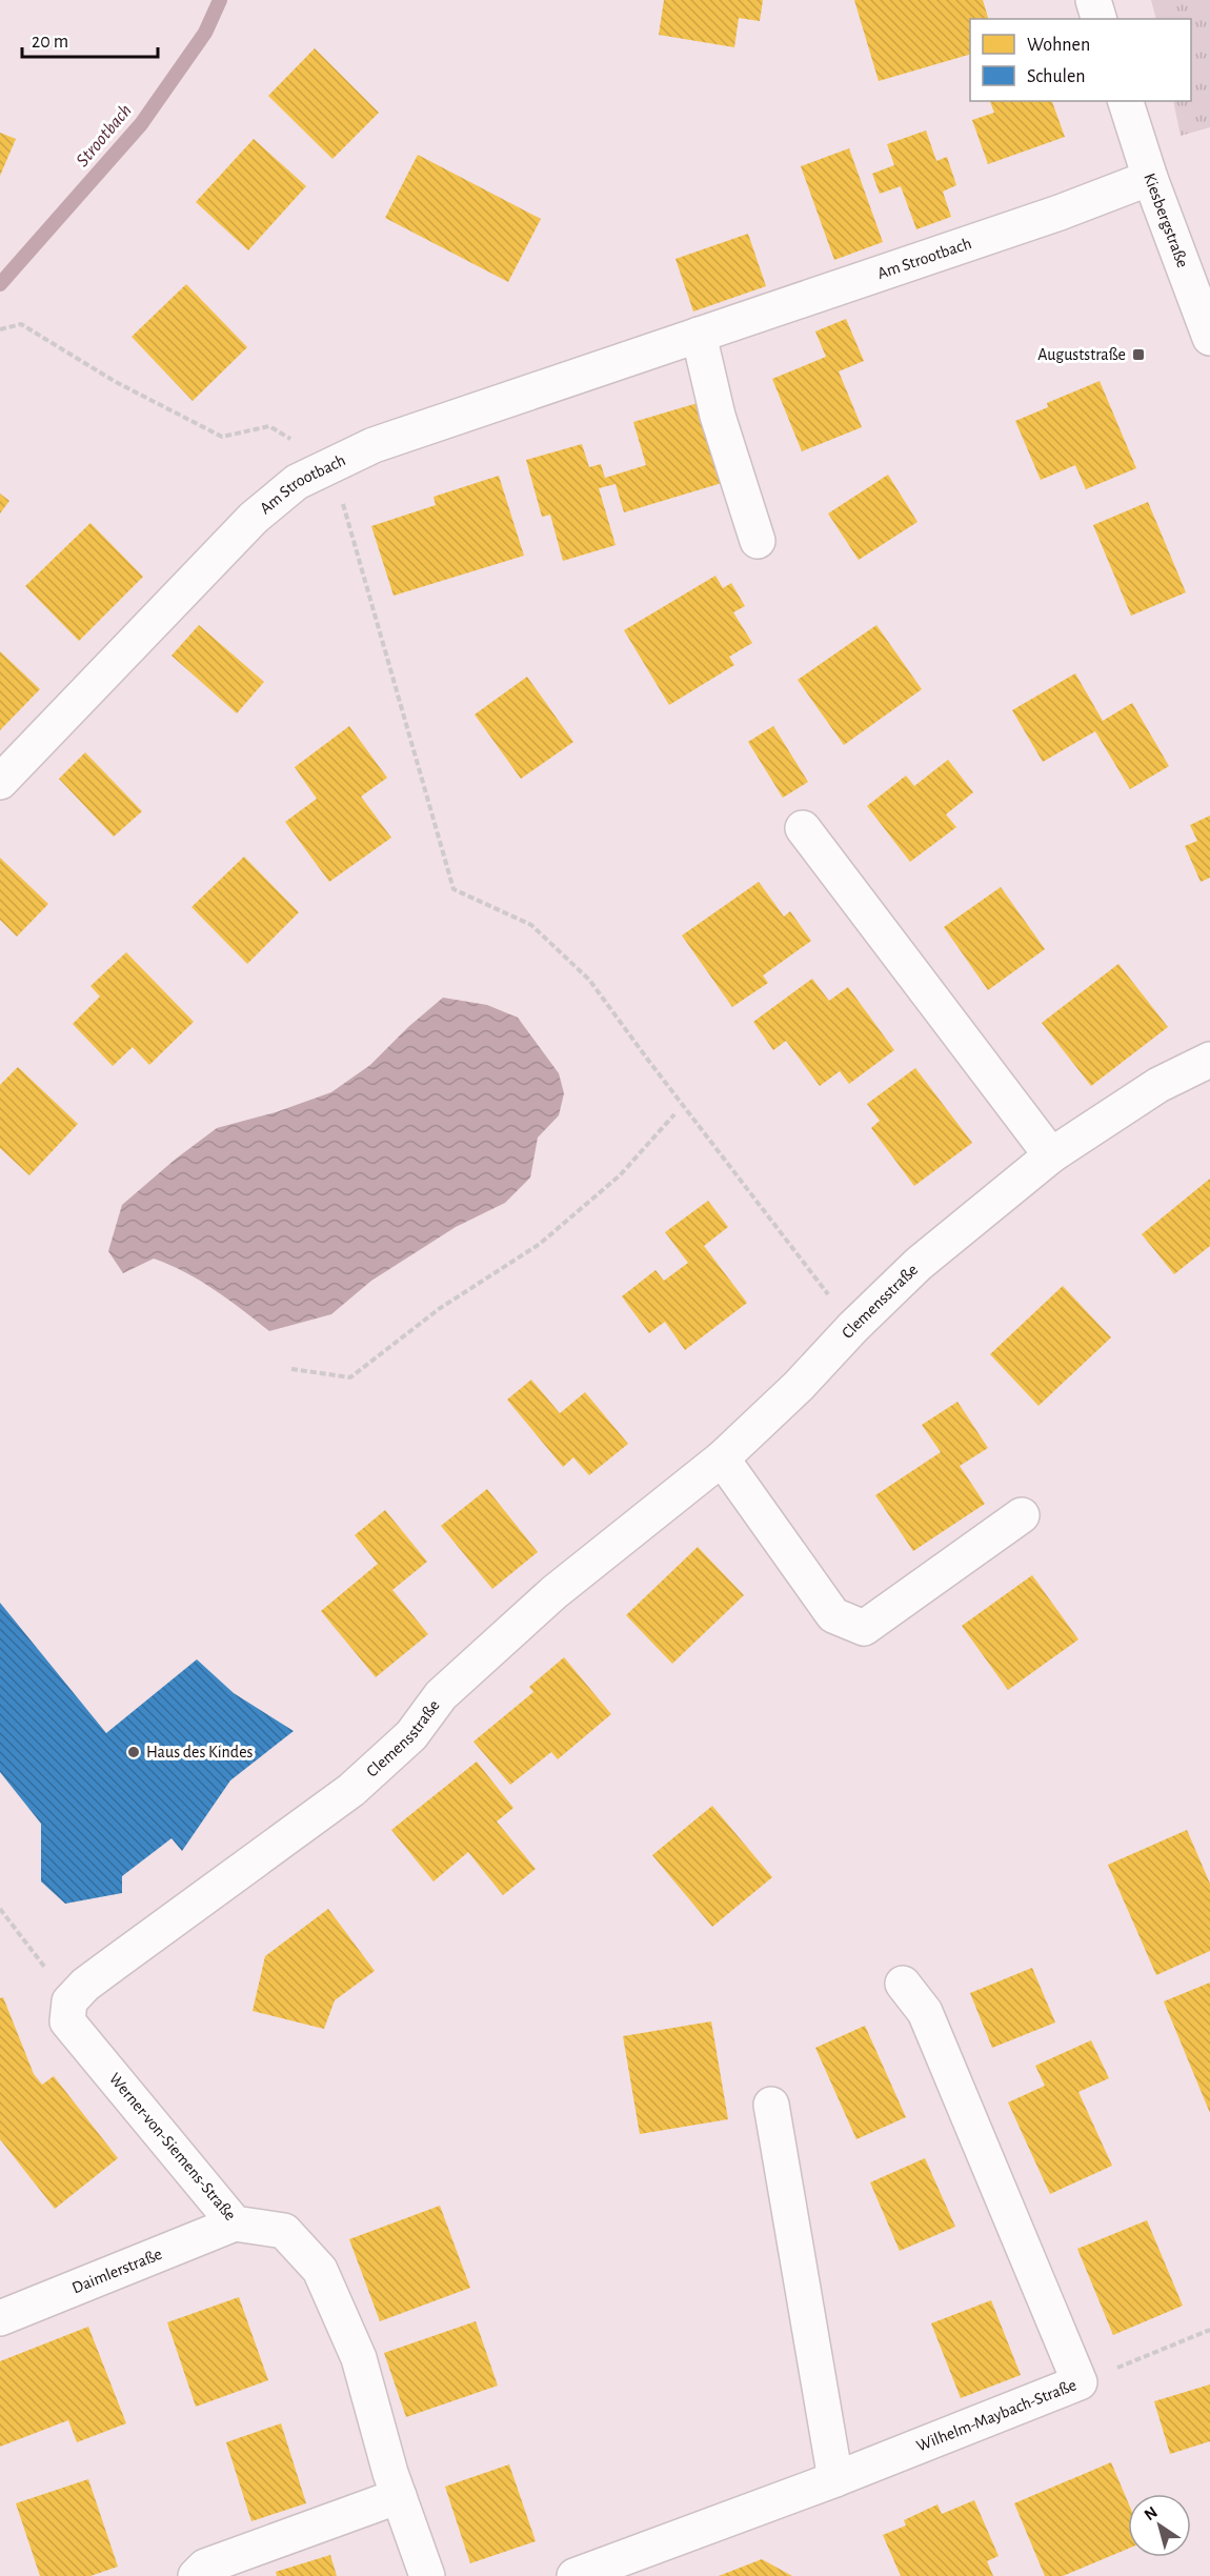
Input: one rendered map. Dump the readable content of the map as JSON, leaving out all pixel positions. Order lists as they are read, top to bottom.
{
  "streets": {
    "street": [
      "Kiesbergstraße",
      "Am Strootbach",
      "Clemensstraße",
      "Werner-von-Siemens-Straße",
      "Daimlerstraße",
      "Wilhelm-Maybach-Straße"
    ]
  },
  "crossings": [
    ["Kiesbergstraße", "Am Strootbach"],
    ["Clemensstraße", "Werner-von-Siemens-Straße"],
    ["Werner-von-Siemens-Straße", "Daimlerstraße"]
  ],
  "water": ["Strootbach"],
  "places": {
    "transit": ["Auguststraße"],
    "other": ["Haus des Kindes"]
  },
  "legend": ["Wohnen", "Schulen"],
  "scale_bar": "20 m",
  "north": "top left"
}
